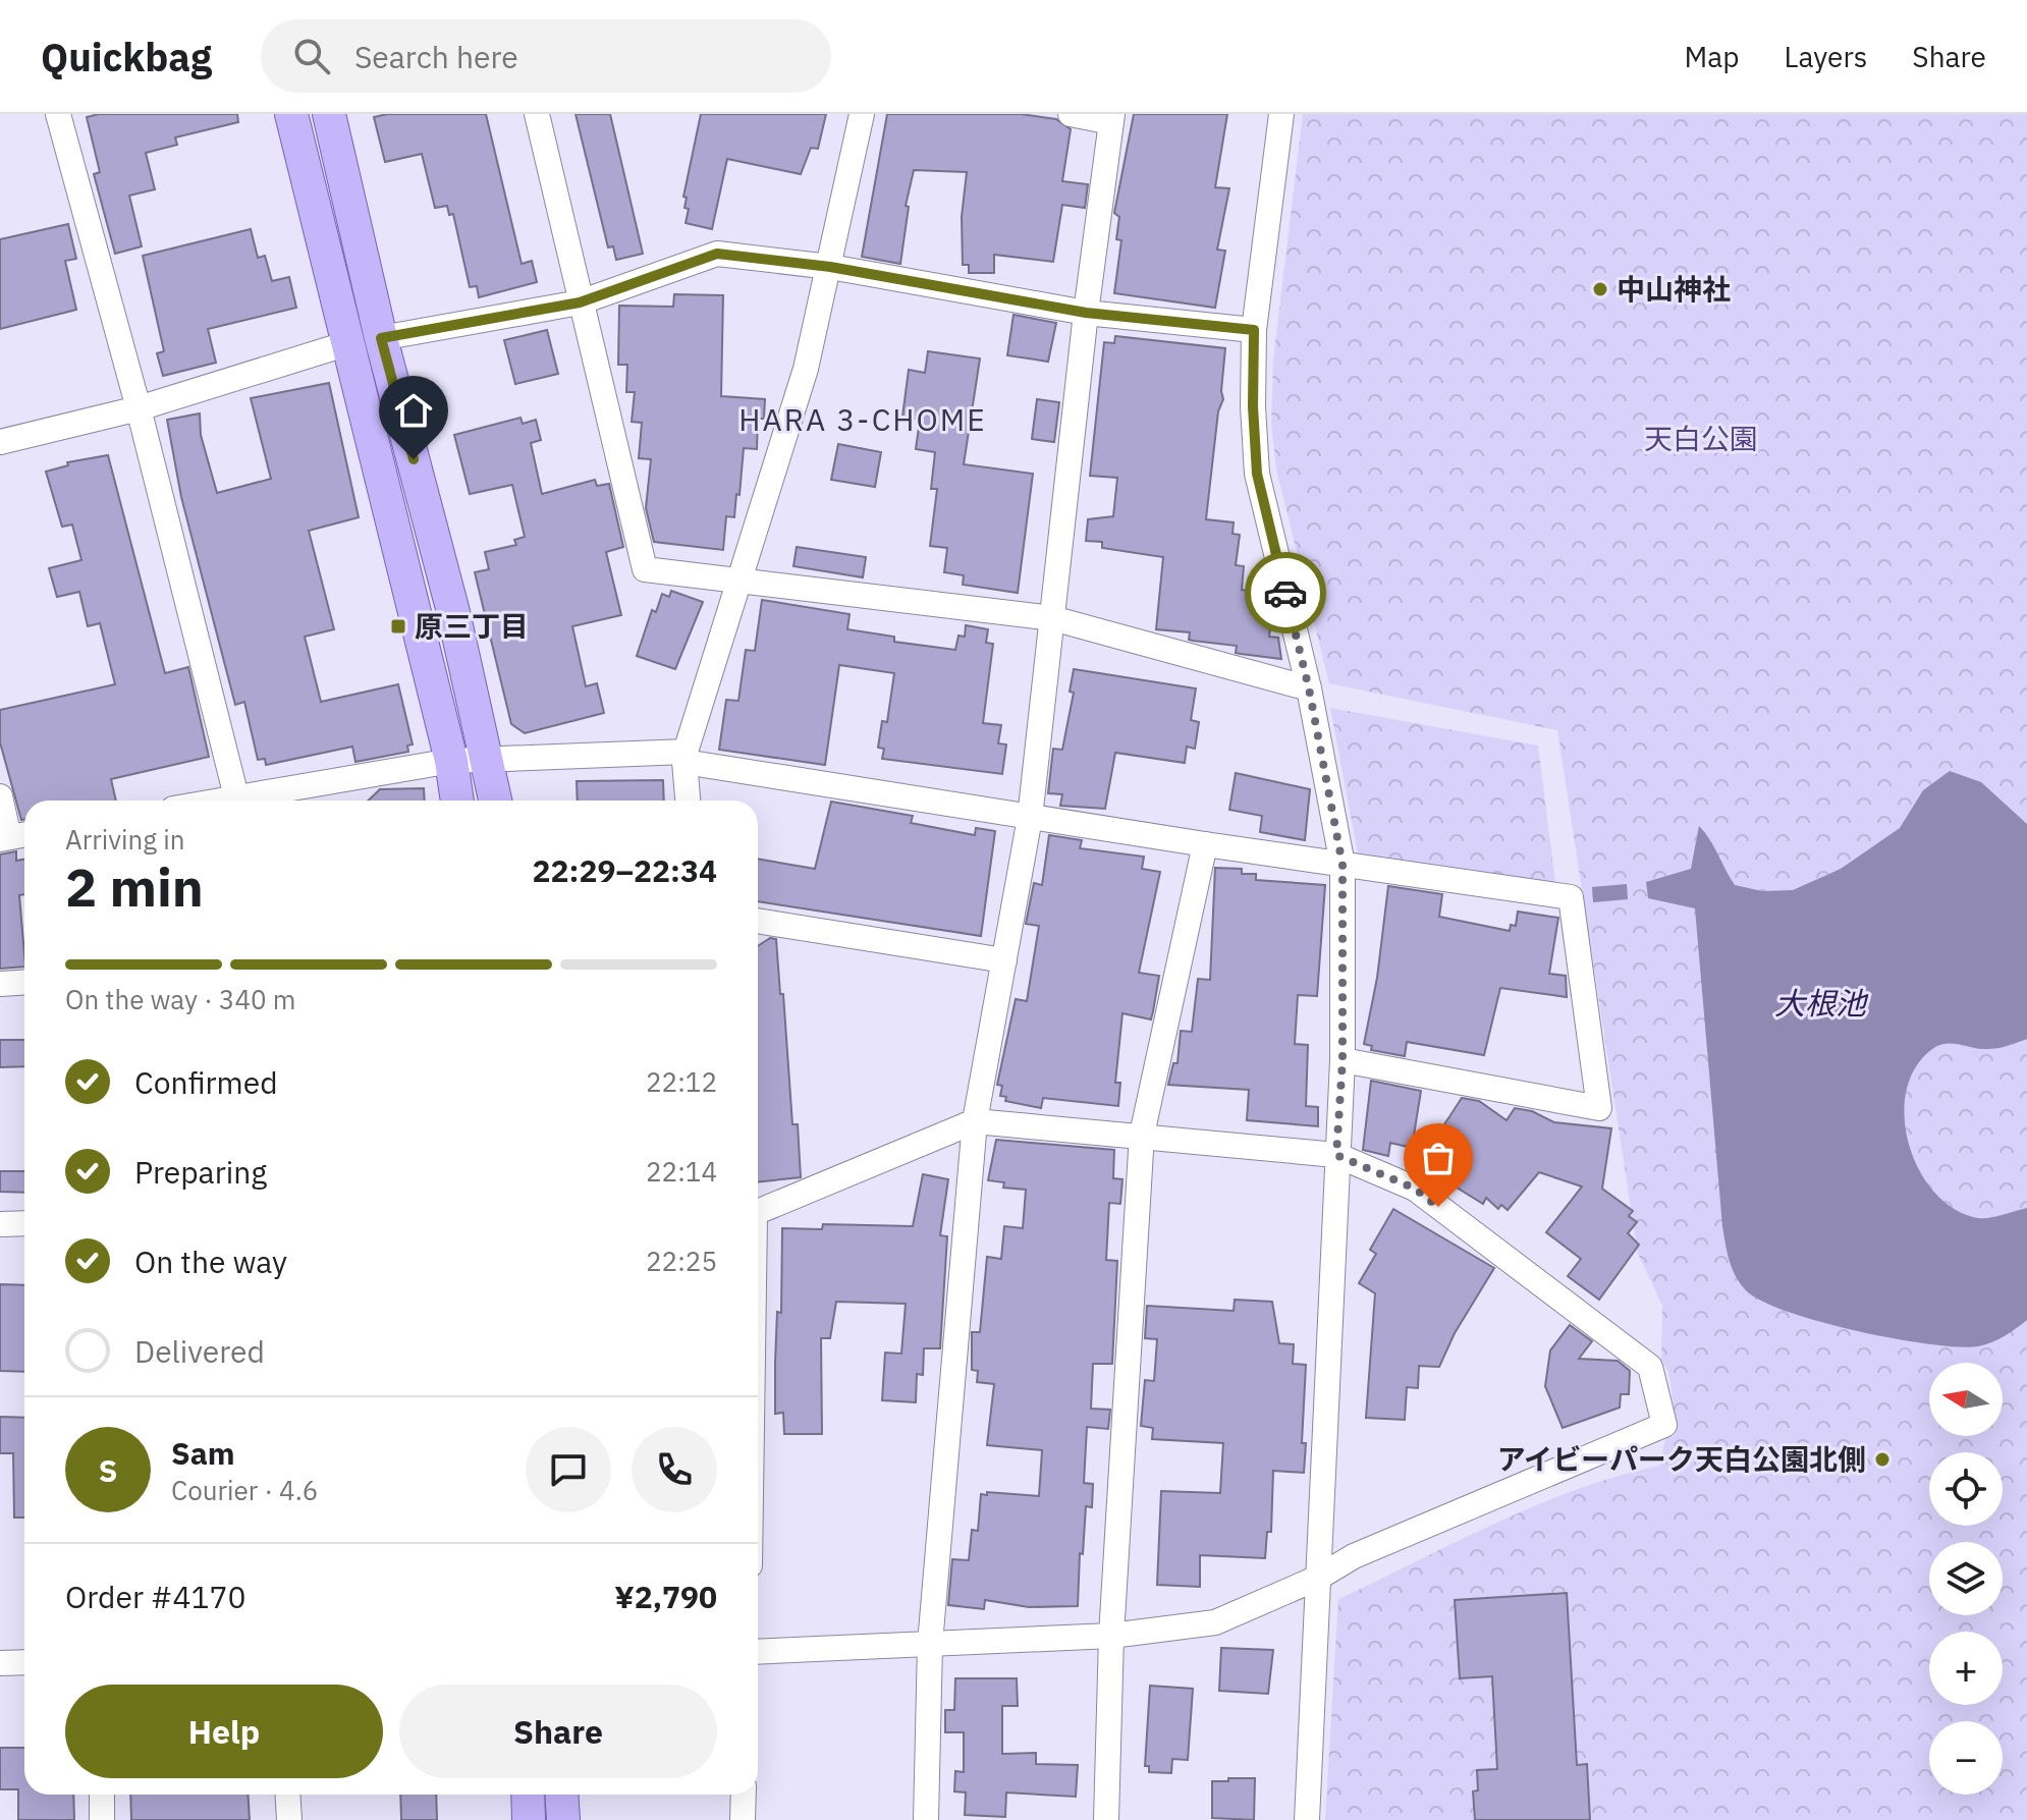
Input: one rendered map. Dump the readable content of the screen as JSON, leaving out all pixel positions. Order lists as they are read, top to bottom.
{
  "districts": ["HARA 3-CHOME"],
  "water": ["大根池"],
  "parks": ["天白公園"],
  "places": {
    "other": ["中山神社", "アイビーパーク天白公園北側"],
    "transit": ["原三丁目"]
  },
  "north": "left",
  "page": {
    "header": "Quickbag",
    "search": "Search here",
    "nav": ["Map", "Layers", "Share"],
    "heading": ["2 min", "Arriving in", "22:29–22:34"],
    "panel": [
      "Sam",
      "Courier · 4.6",
      "Order #4170",
      "¥2,790"
    ],
    "bar": "On the way · 340 m",
    "list": [
      ["Confirmed", "22:12"],
      ["Preparing", "22:14"],
      ["On the way", "22:25"],
      "Delivered"
    ],
    "map_buttons": ["+", "−"],
    "round": "S",
    "buttons": ["Help", "Share"]
  }
}
